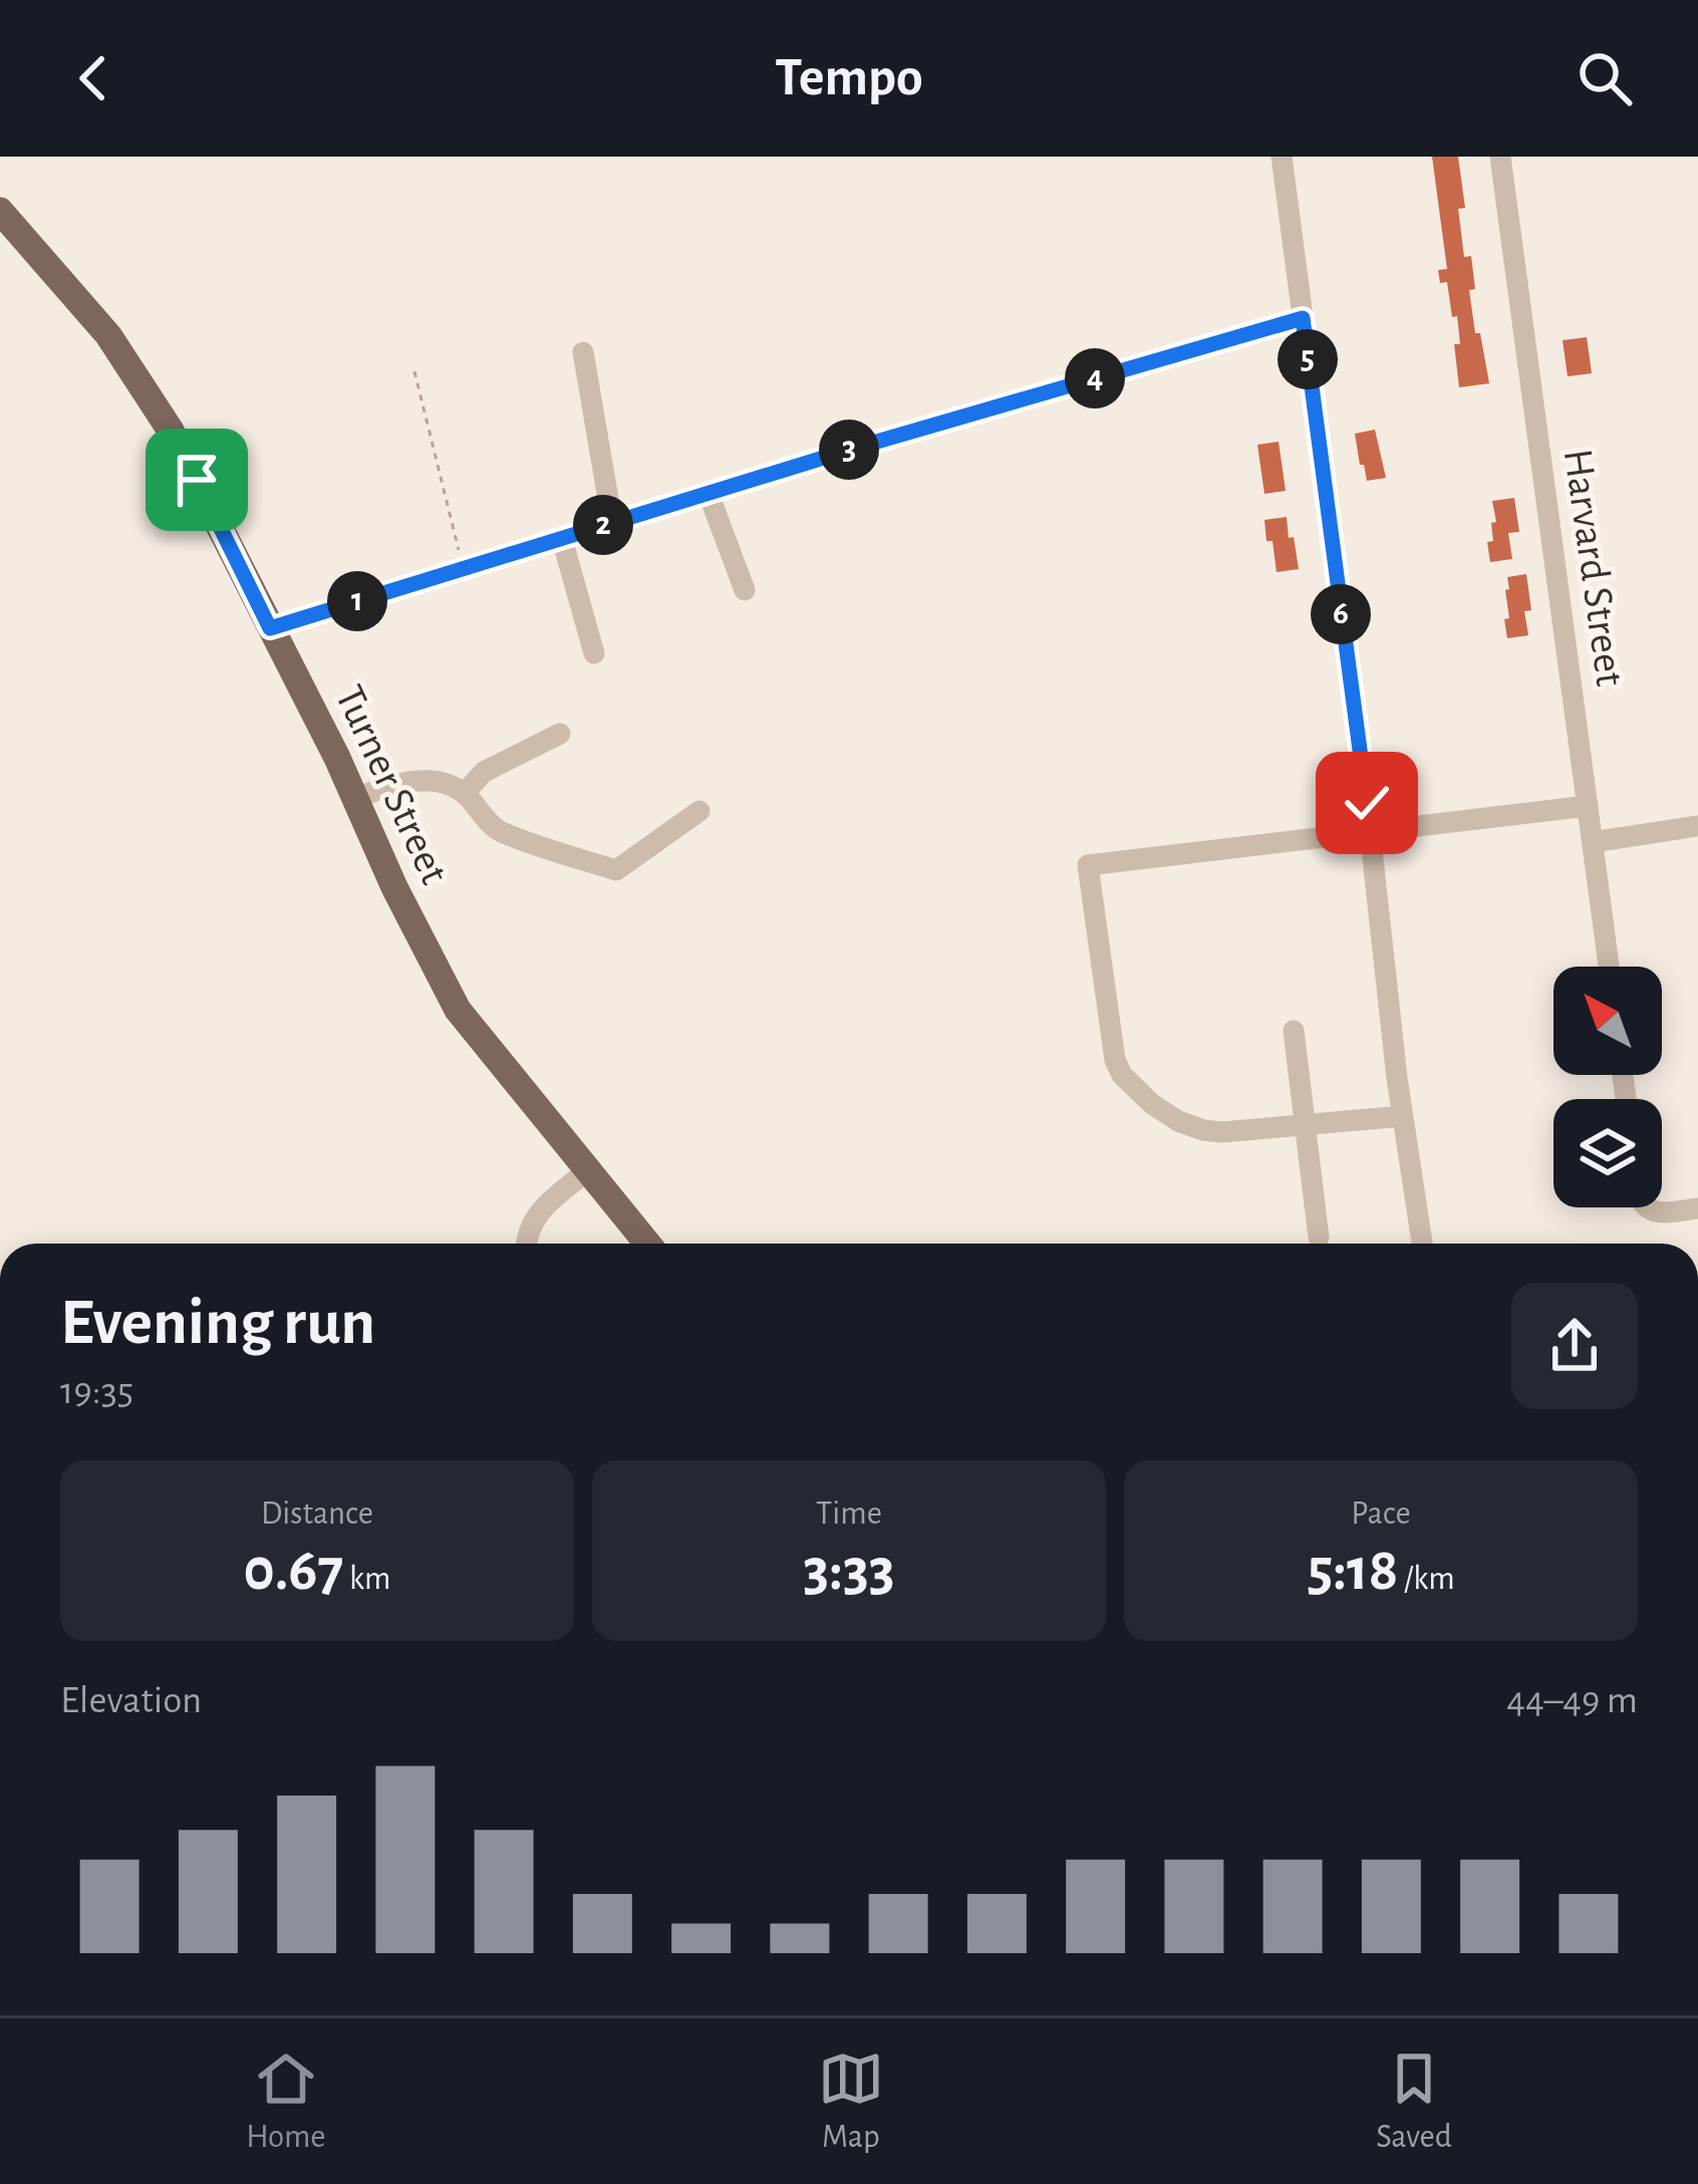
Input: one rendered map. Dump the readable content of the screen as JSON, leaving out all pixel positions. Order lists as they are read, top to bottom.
{
  "streets": {
    "main road": ["Turner Street"],
    "street": ["Harvard Street"]
  },
  "north": "top left",
  "page": {
    "header": "Tempo",
    "pins": [
      "5",
      "4",
      "3",
      "2",
      "1",
      "6"
    ],
    "heading": ["Evening run", "19:35"],
    "stats": [
      ["Distance", "0.67 km"],
      ["Time", "3:33"],
      ["Pace", "5:18 /km"]
    ],
    "chart": ["Elevation", "44–49 m"],
    "tabs": ["Home", "Map", "Saved"]
  }
}
